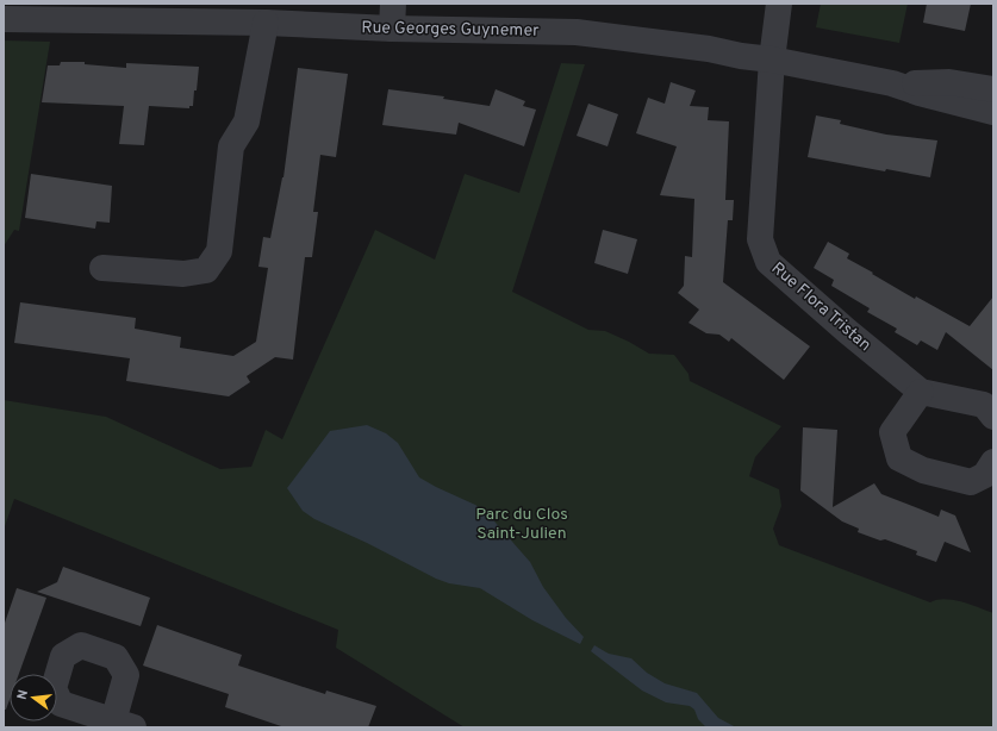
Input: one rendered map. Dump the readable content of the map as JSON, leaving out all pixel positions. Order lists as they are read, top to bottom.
{
  "streets": {
    "street": ["Rue Georges Guynemer", "Rue Flora Tristan"]
  },
  "crossings": [
    ["Rue Georges Guynemer", "Rue Flora Tristan"]
  ],
  "parks": ["Parc du Clos Saint-Julien"],
  "north": "left"
}
